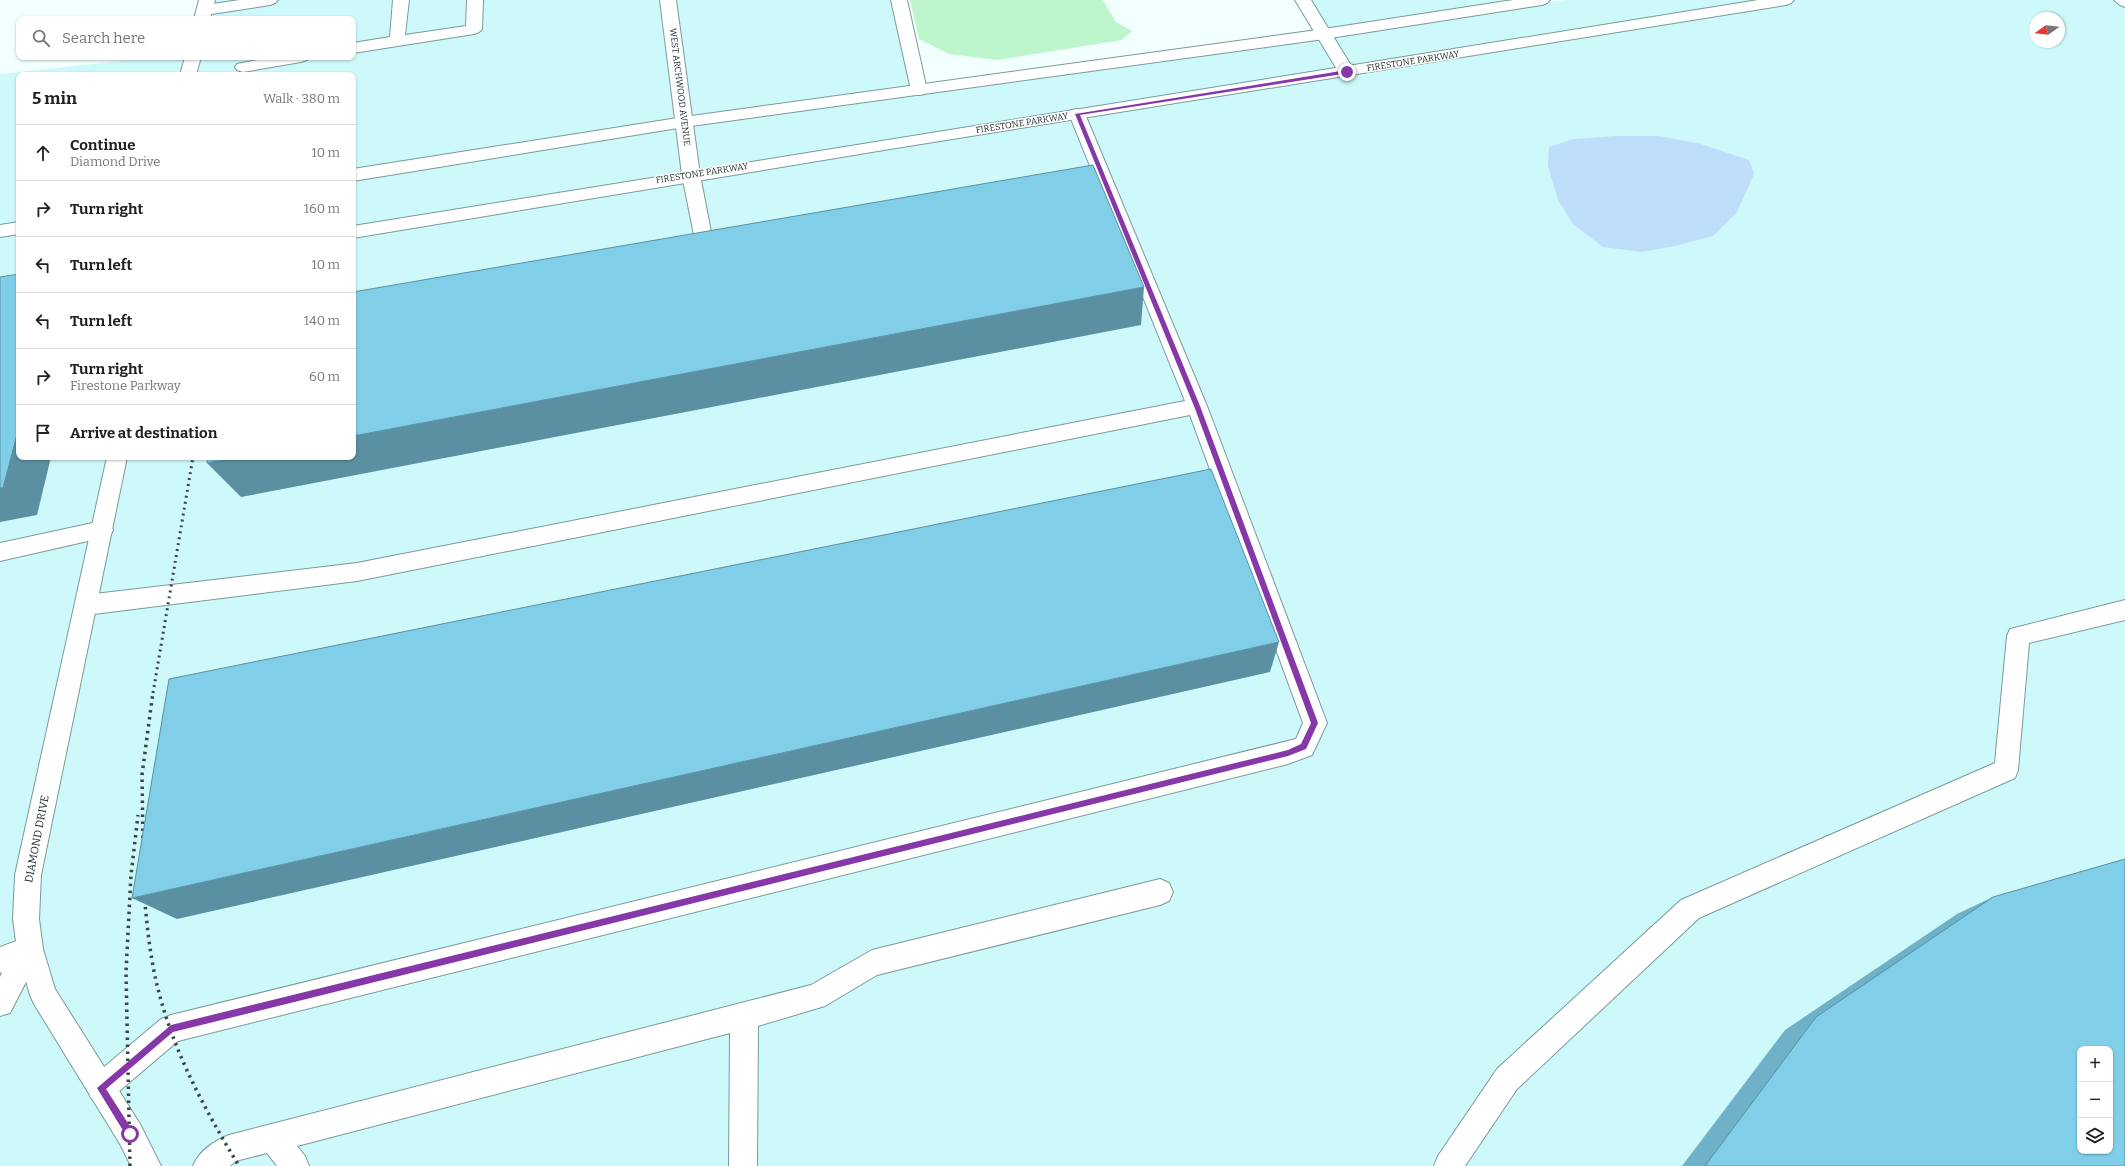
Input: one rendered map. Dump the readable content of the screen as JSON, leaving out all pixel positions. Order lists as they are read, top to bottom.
{
  "streets": {
    "street": ["FIRESTONE PARKWAY", "WEST ARCHWOOD AVENUE", "DIAMOND DRIVE"]
  },
  "crossings": [
    ["FIRESTONE PARKWAY", "WEST ARCHWOOD AVENUE"]
  ],
  "north": "left",
  "page": {
    "search": "Search here",
    "heading": ["5 min", "Walk · 380 m"],
    "list": [
      ["Continue", "Diamond Drive", "10 m"],
      ["Turn right", "160 m"],
      ["Turn left", "10 m"],
      ["Turn left", "140 m"],
      ["Turn right", "Firestone Parkway", "60 m"],
      "Arrive at destination"
    ],
    "map_buttons": ["+", "−"]
  }
}
